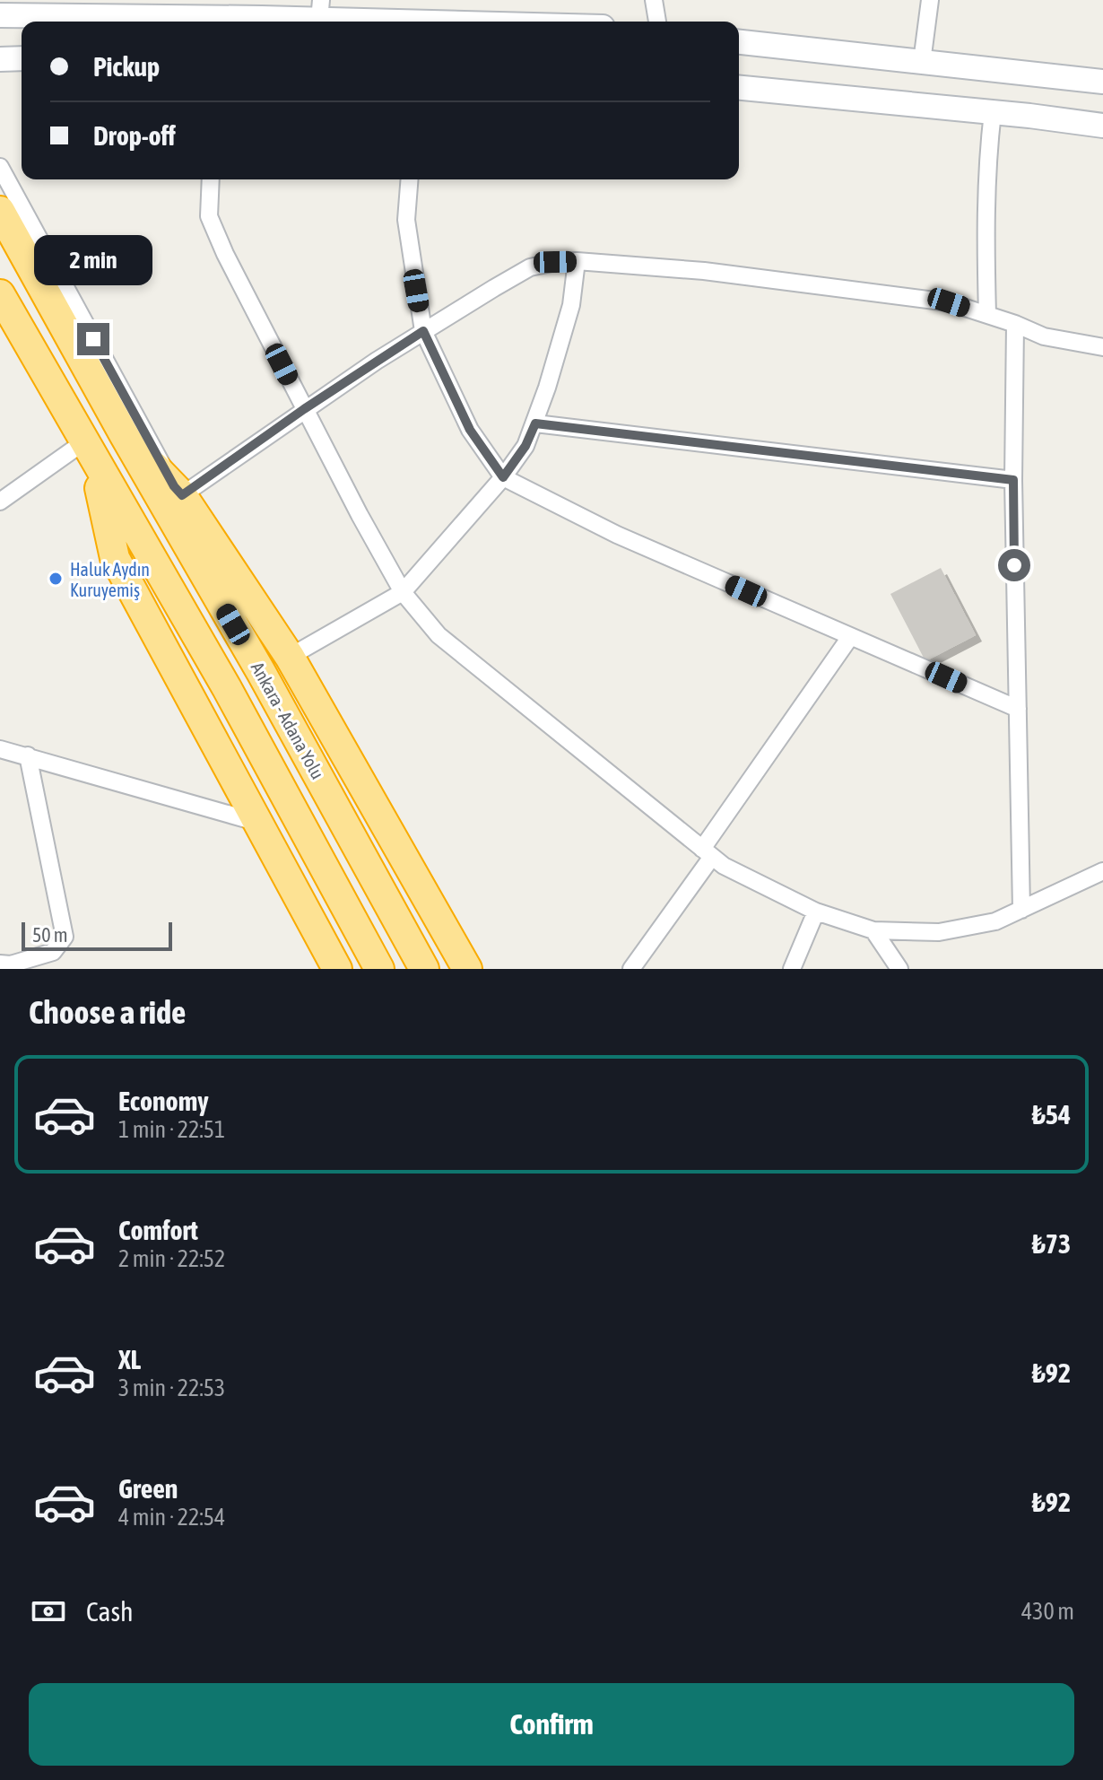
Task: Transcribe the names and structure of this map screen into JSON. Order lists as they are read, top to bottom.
{
  "streets": {
    "highway": ["Ankara - Adana Yolu"]
  },
  "places": ["Haluk Aydın Kuruyemiş"],
  "scale_bar": "50 m",
  "page": {
    "banner": ["Pickup", "Drop-off"],
    "bubble": "2 min",
    "scale": "50 m",
    "heading": "Choose a ride",
    "list": [
      {
        "name": "Economy",
        "note": "1 min · 22:51",
        "value": "₺54"
      },
      {
        "name": "Comfort",
        "note": "2 min · 22:52",
        "value": "₺73"
      },
      {
        "name": "XL",
        "note": "3 min · 22:53",
        "value": "₺92"
      },
      {
        "name": "Green",
        "note": "4 min · 22:54",
        "value": "₺92"
      }
    ],
    "pay": ["Cash", "430 m"],
    "buttons": "Confirm"
  }
}
